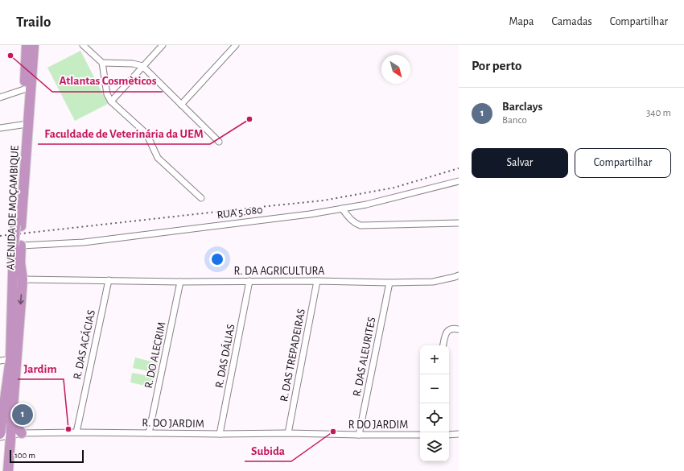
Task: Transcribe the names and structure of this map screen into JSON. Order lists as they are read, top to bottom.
{
  "streets": {
    "highway": ["AVENIDA DE MOÇAMBIQUE"],
    "street": [
      "RUA 5.080",
      "R. DA AGRICULTURA",
      "R. DAS ACÁCIAS",
      "R. DO ALECRIM",
      "R. DAS TREPADEIRAS",
      "R. DAS DÁLIAS",
      "R. DAS ALEURITES",
      "R. DO JARDIM",
      "R DO JARDIM"
    ]
  },
  "crossings": [
    ["AVENIDA DE MOÇAMBIQUE", "RUA 5.080"],
    ["AVENIDA DE MOÇAMBIQUE", "R. DA AGRICULTURA"],
    ["AVENIDA DE MOÇAMBIQUE", "R. DO JARDIM"],
    ["R. DA AGRICULTURA", "R. DAS ACÁCIAS"],
    ["R. DA AGRICULTURA", "R. DO ALECRIM"],
    ["R. DA AGRICULTURA", "R. DAS TREPADEIRAS"],
    ["R. DA AGRICULTURA", "R. DAS DÁLIAS"],
    ["R. DA AGRICULTURA", "R. DAS ALEURITES"],
    ["R. DAS ACÁCIAS", "R. DO JARDIM"],
    ["R. DO ALECRIM", "R. DO JARDIM"],
    ["R. DAS TREPADEIRAS", "R. DO JARDIM"],
    ["R. DAS DÁLIAS", "R. DO JARDIM"],
    ["R. DAS ALEURITES", "R DO JARDIM"],
    ["R. DO JARDIM", "R DO JARDIM"]
  ],
  "places": [
    "Atlantas Cosmèticos",
    "Faculdade de Veterinária da UEM",
    "Jardim",
    "Subida"
  ],
  "scale_bar": "100 m",
  "north": "bottom right",
  "page": {
    "header": "Trailo",
    "nav": ["Mapa", "Camadas", "Compartilhar"],
    "heading": "Por perto",
    "list": [
      {
        "mark": "1",
        "name": "Barclays",
        "note": "Banco",
        "value": "340 m"
      }
    ],
    "buttons": ["Salvar", "Compartilhar"],
    "map_buttons": ["+", "−"],
    "pins": "1",
    "scale": "100 m"
  }
}
